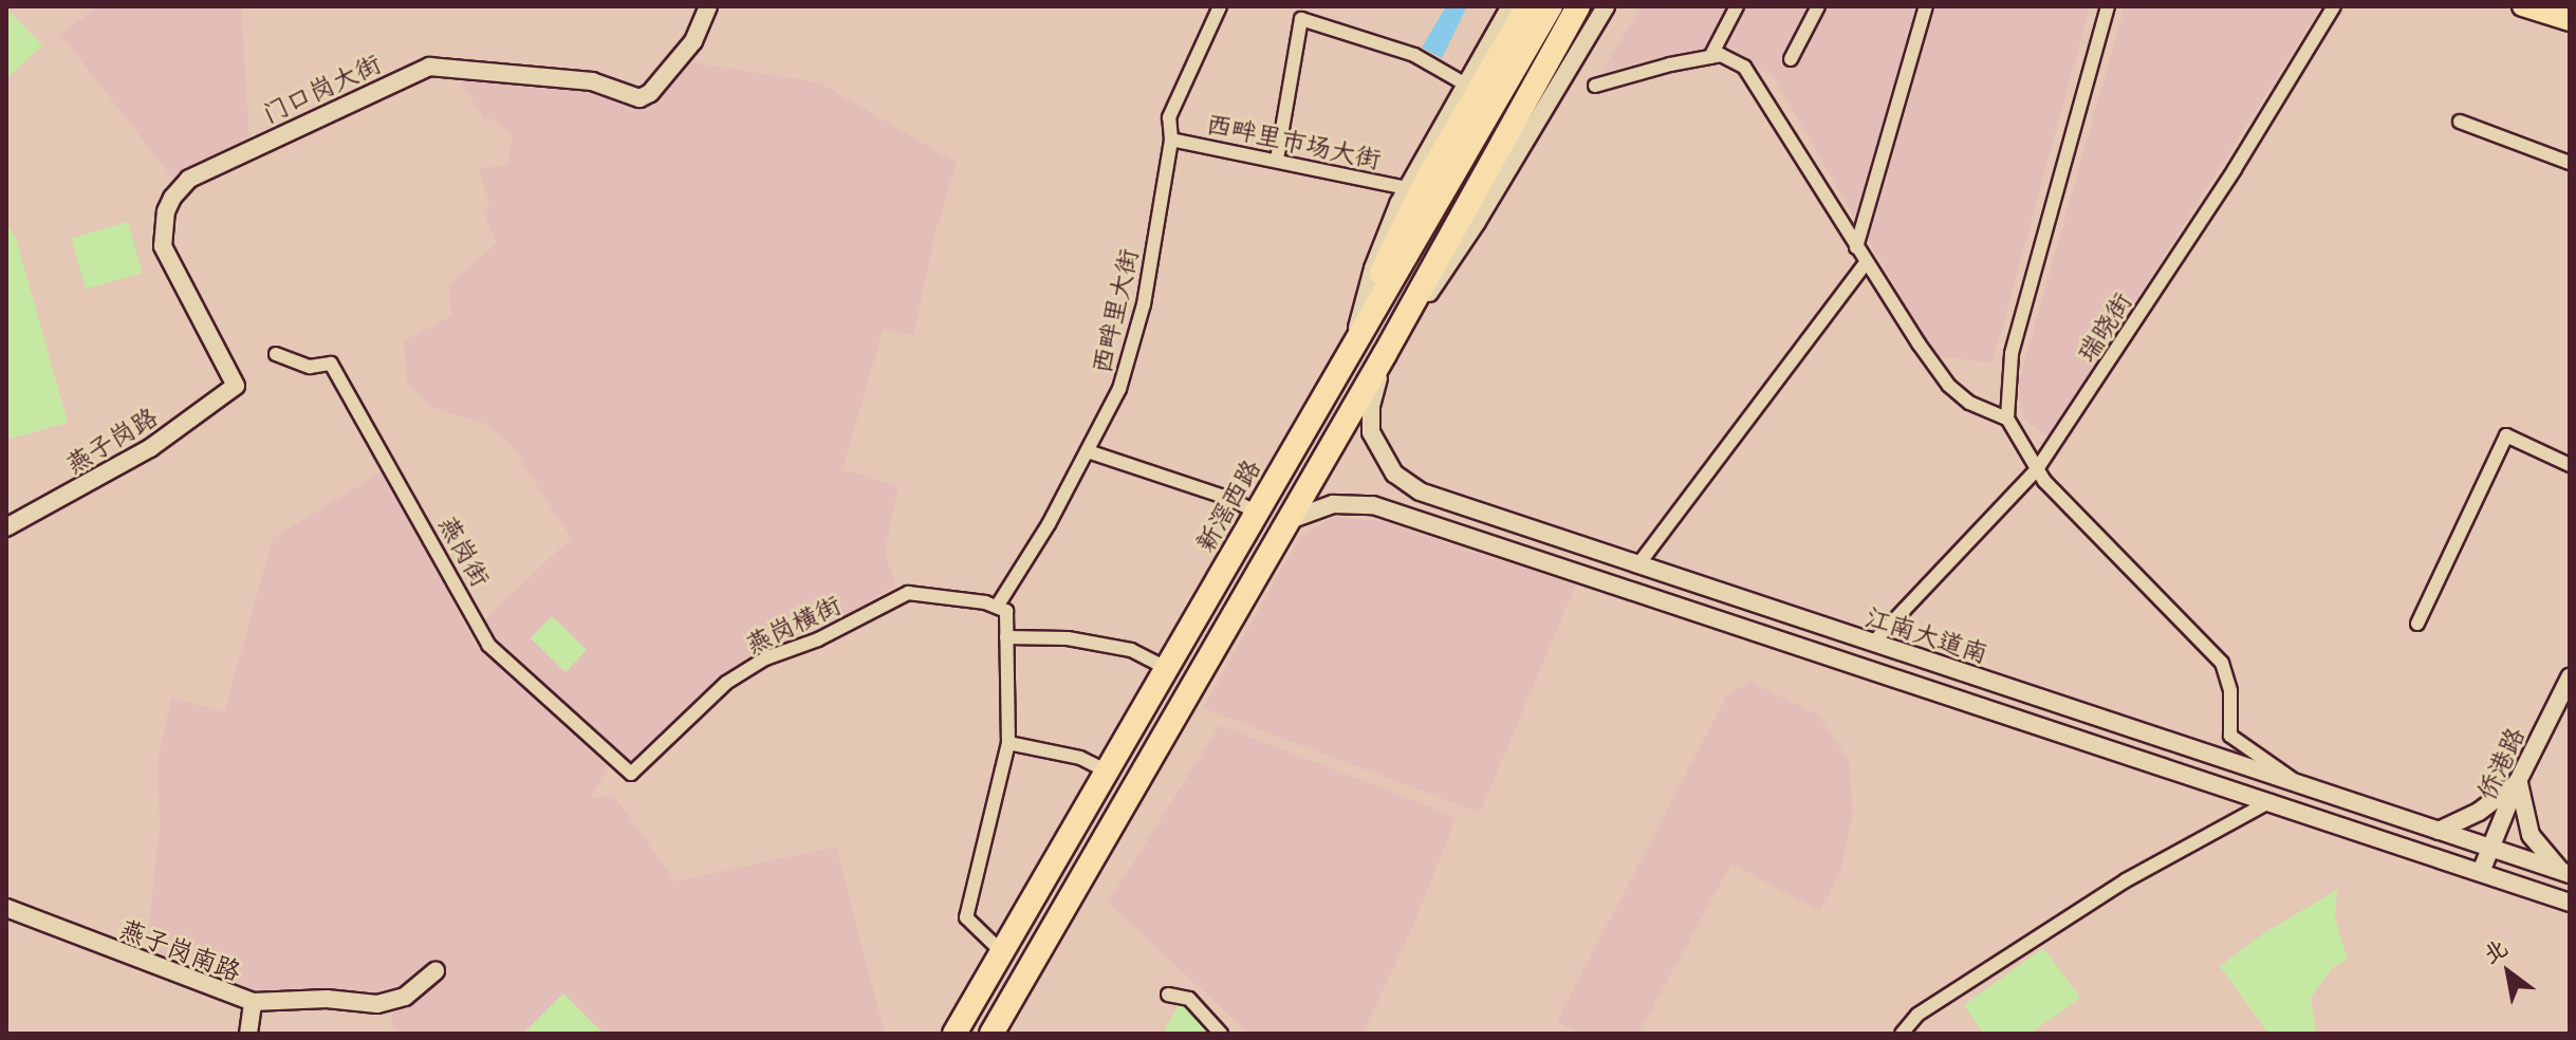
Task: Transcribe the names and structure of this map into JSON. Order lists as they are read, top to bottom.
{
  "streets": {
    "highway": ["新滘西路"],
    "main road": [
      "门口岗大街",
      "燕子岗路",
      "江南大道南",
      "侨港路",
      "燕子岗南路"
    ],
    "street": [
      "西畔里市场大街",
      "西畔里大街",
      "瑞晓街",
      "燕岗街",
      "燕岗横街"
    ]
  },
  "crossings": [
    ["门口岗大街", "燕子岗路"],
    ["西畔里市场大街", "西畔里大街"],
    ["西畔里大街", "燕岗横街"],
    ["瑞晓街", "江南大道南"],
    ["燕岗街", "燕岗横街"],
    ["江南大道南", "侨港路"]
  ],
  "north": "top left"
}
